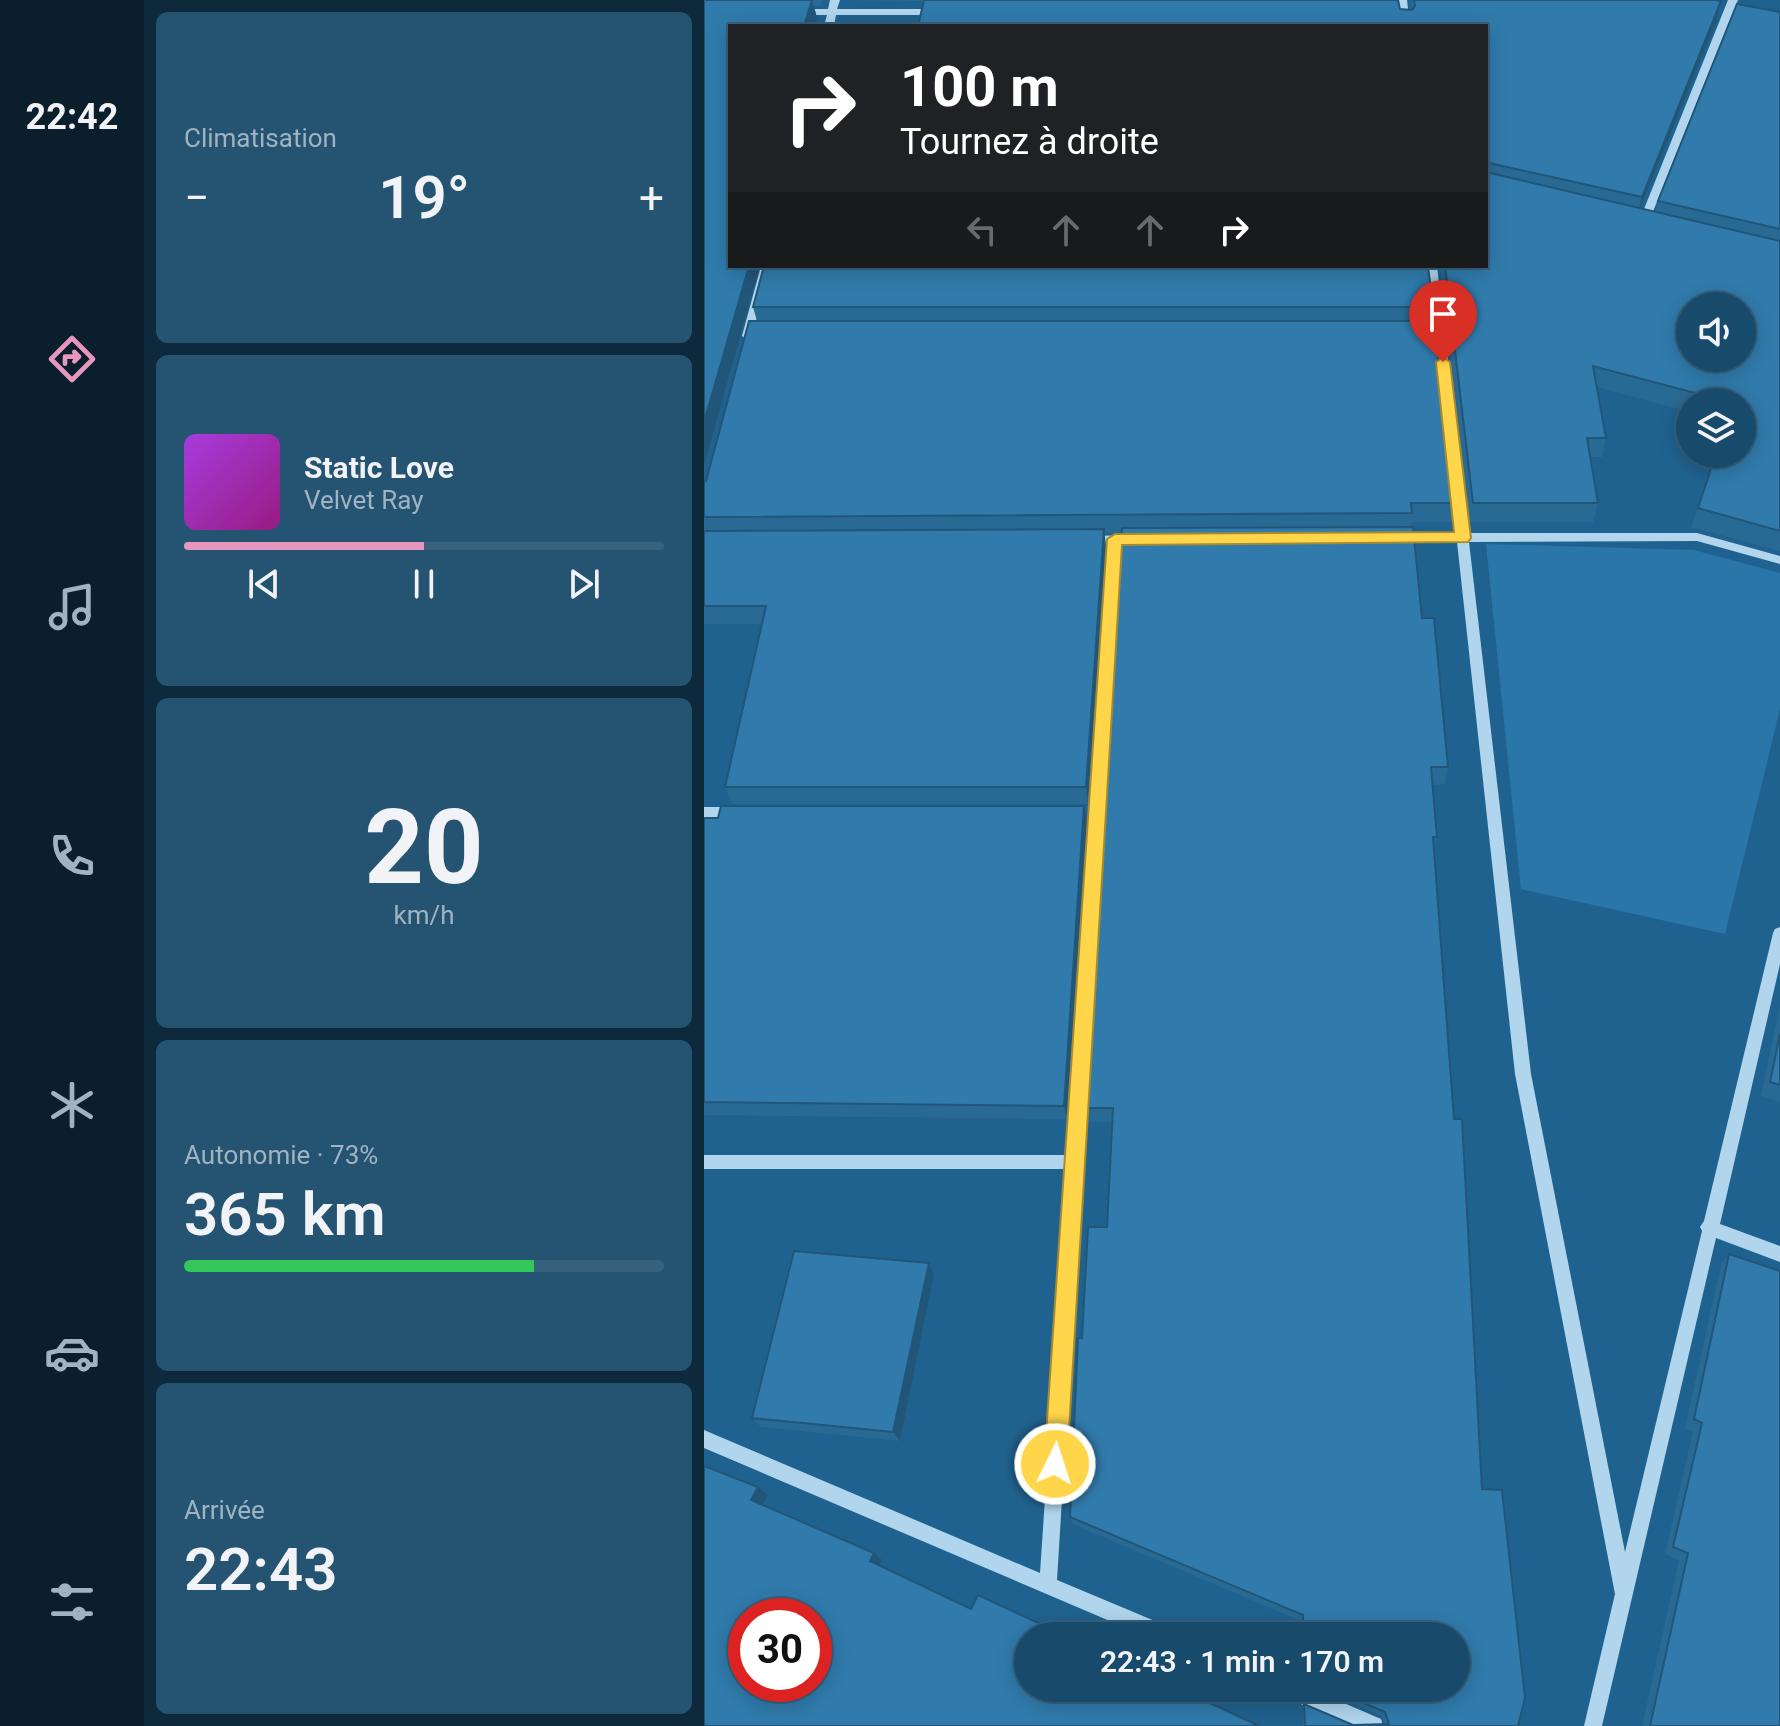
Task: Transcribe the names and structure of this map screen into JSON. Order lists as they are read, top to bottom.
{
  "page": {
    "tabs": "22:42",
    "tile": [
      "Climatisation",
      ["20", "km/h"],
      ["Autonomie · 73%", "365 km"],
      ["Arrivée", "22:43"]
    ],
    "turn": ["100 m", "Tournez à droite"],
    "heat": ["−", "19°", "+"],
    "song": ["Static Love", "Velvet Ray"],
    "limit": "30",
    "trip": "22:43 · 1 min · 170 m"
  }
}
